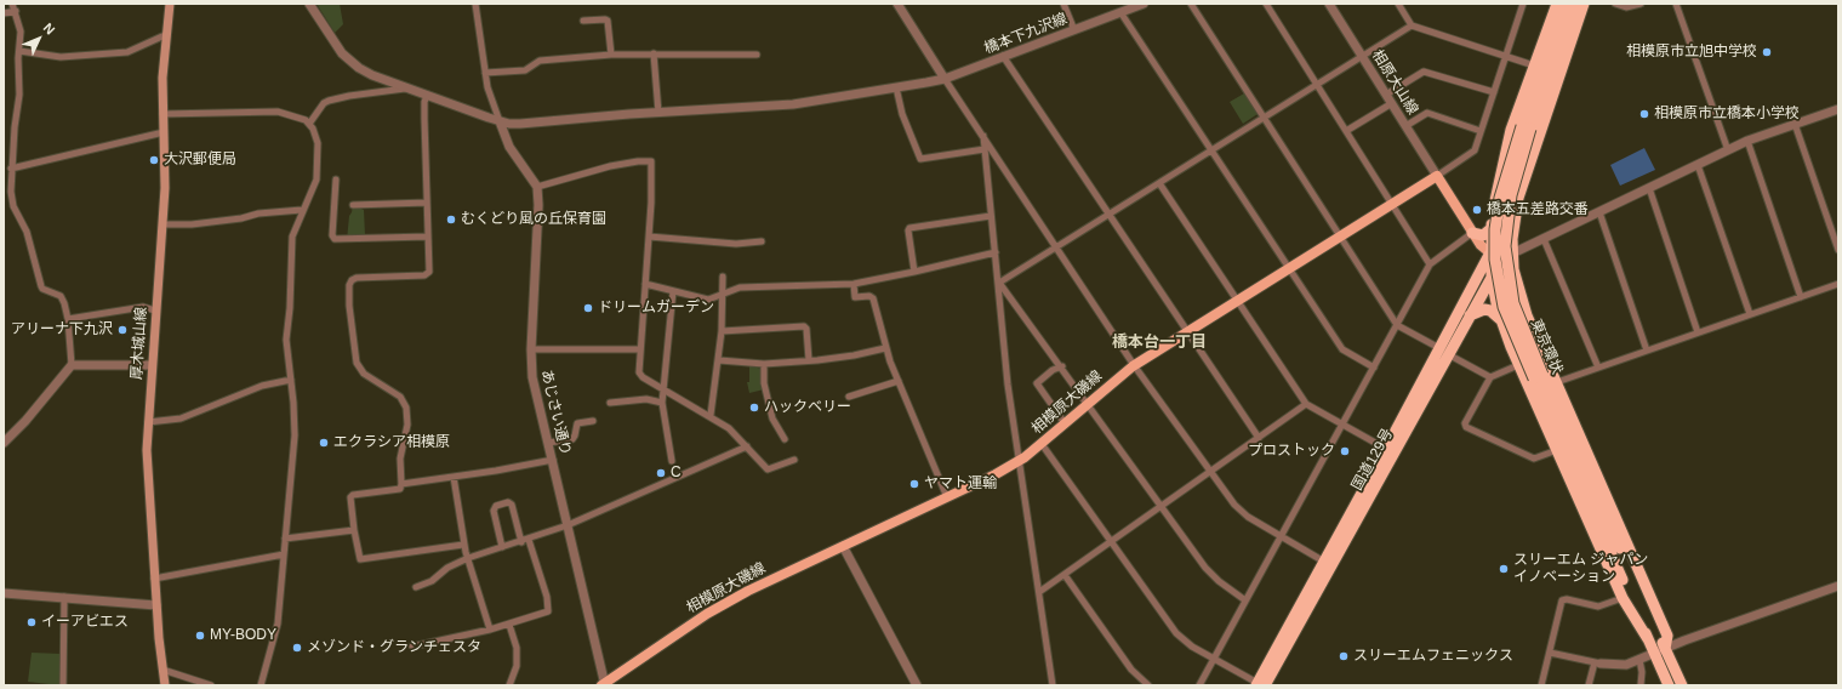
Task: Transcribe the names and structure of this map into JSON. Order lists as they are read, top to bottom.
{
  "streets": {
    "highway": ["東京環状", "国道129号"],
    "main road": ["厚木城山線", "相模原大磯線"],
    "street": ["橋本下九沢線", "相原大山線", "あじさい通り"]
  },
  "crossings": [
    ["相原大山線", "相模原大磯線"],
    ["相模原大磯線", "あじさい通り"]
  ],
  "districts": ["橋本台一丁目"],
  "places": [
    "相模原市立旭中学校",
    "相模原市立橋本小学校",
    "大沢郵便局",
    "橋本五差路交番",
    "むくどり風の丘保育園",
    "ドリームガーデン",
    "アリーナ下九沢",
    "ハックベリー",
    "エクラシア相模原",
    "プロストック",
    "C",
    "ヤマト運輸",
    "スリーエム ジャパン イノベーション",
    "イーアビエス",
    "MY-BODY",
    "メゾンド・グランチェスタ",
    "スリーエムフェニックス"
  ],
  "north": "top right"
}
